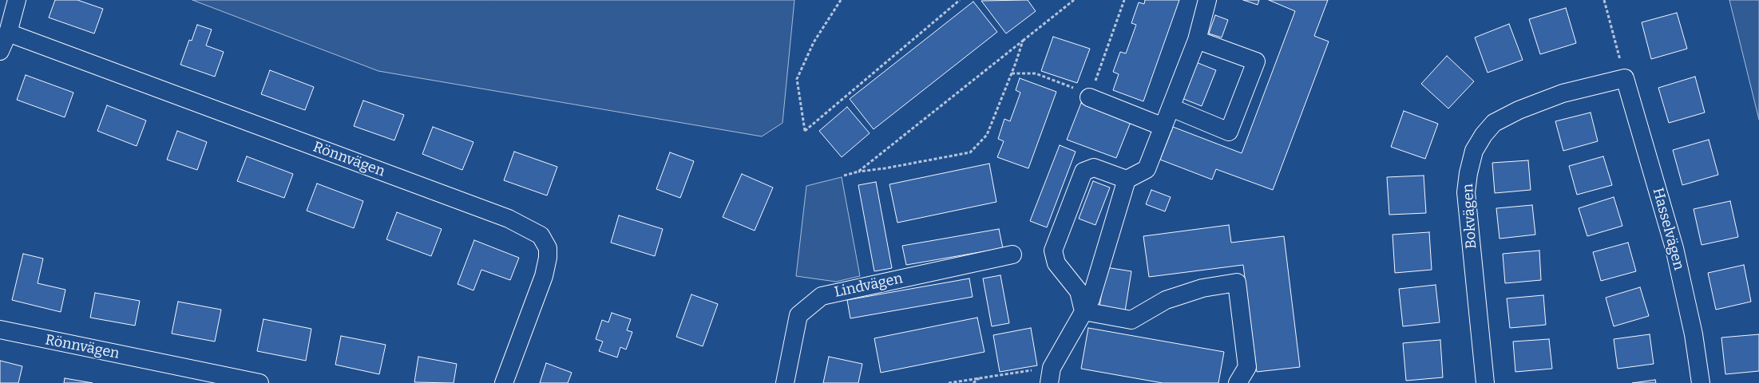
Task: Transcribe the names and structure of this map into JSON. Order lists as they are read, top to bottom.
{
  "streets": {
    "street": [
      "Rönnvägen",
      "Bokvägen",
      "Hasselvägen",
      "Lindvägen"
    ]
  },
  "crossings": [
    ["Bokvägen", "Hasselvägen"]
  ]
}
